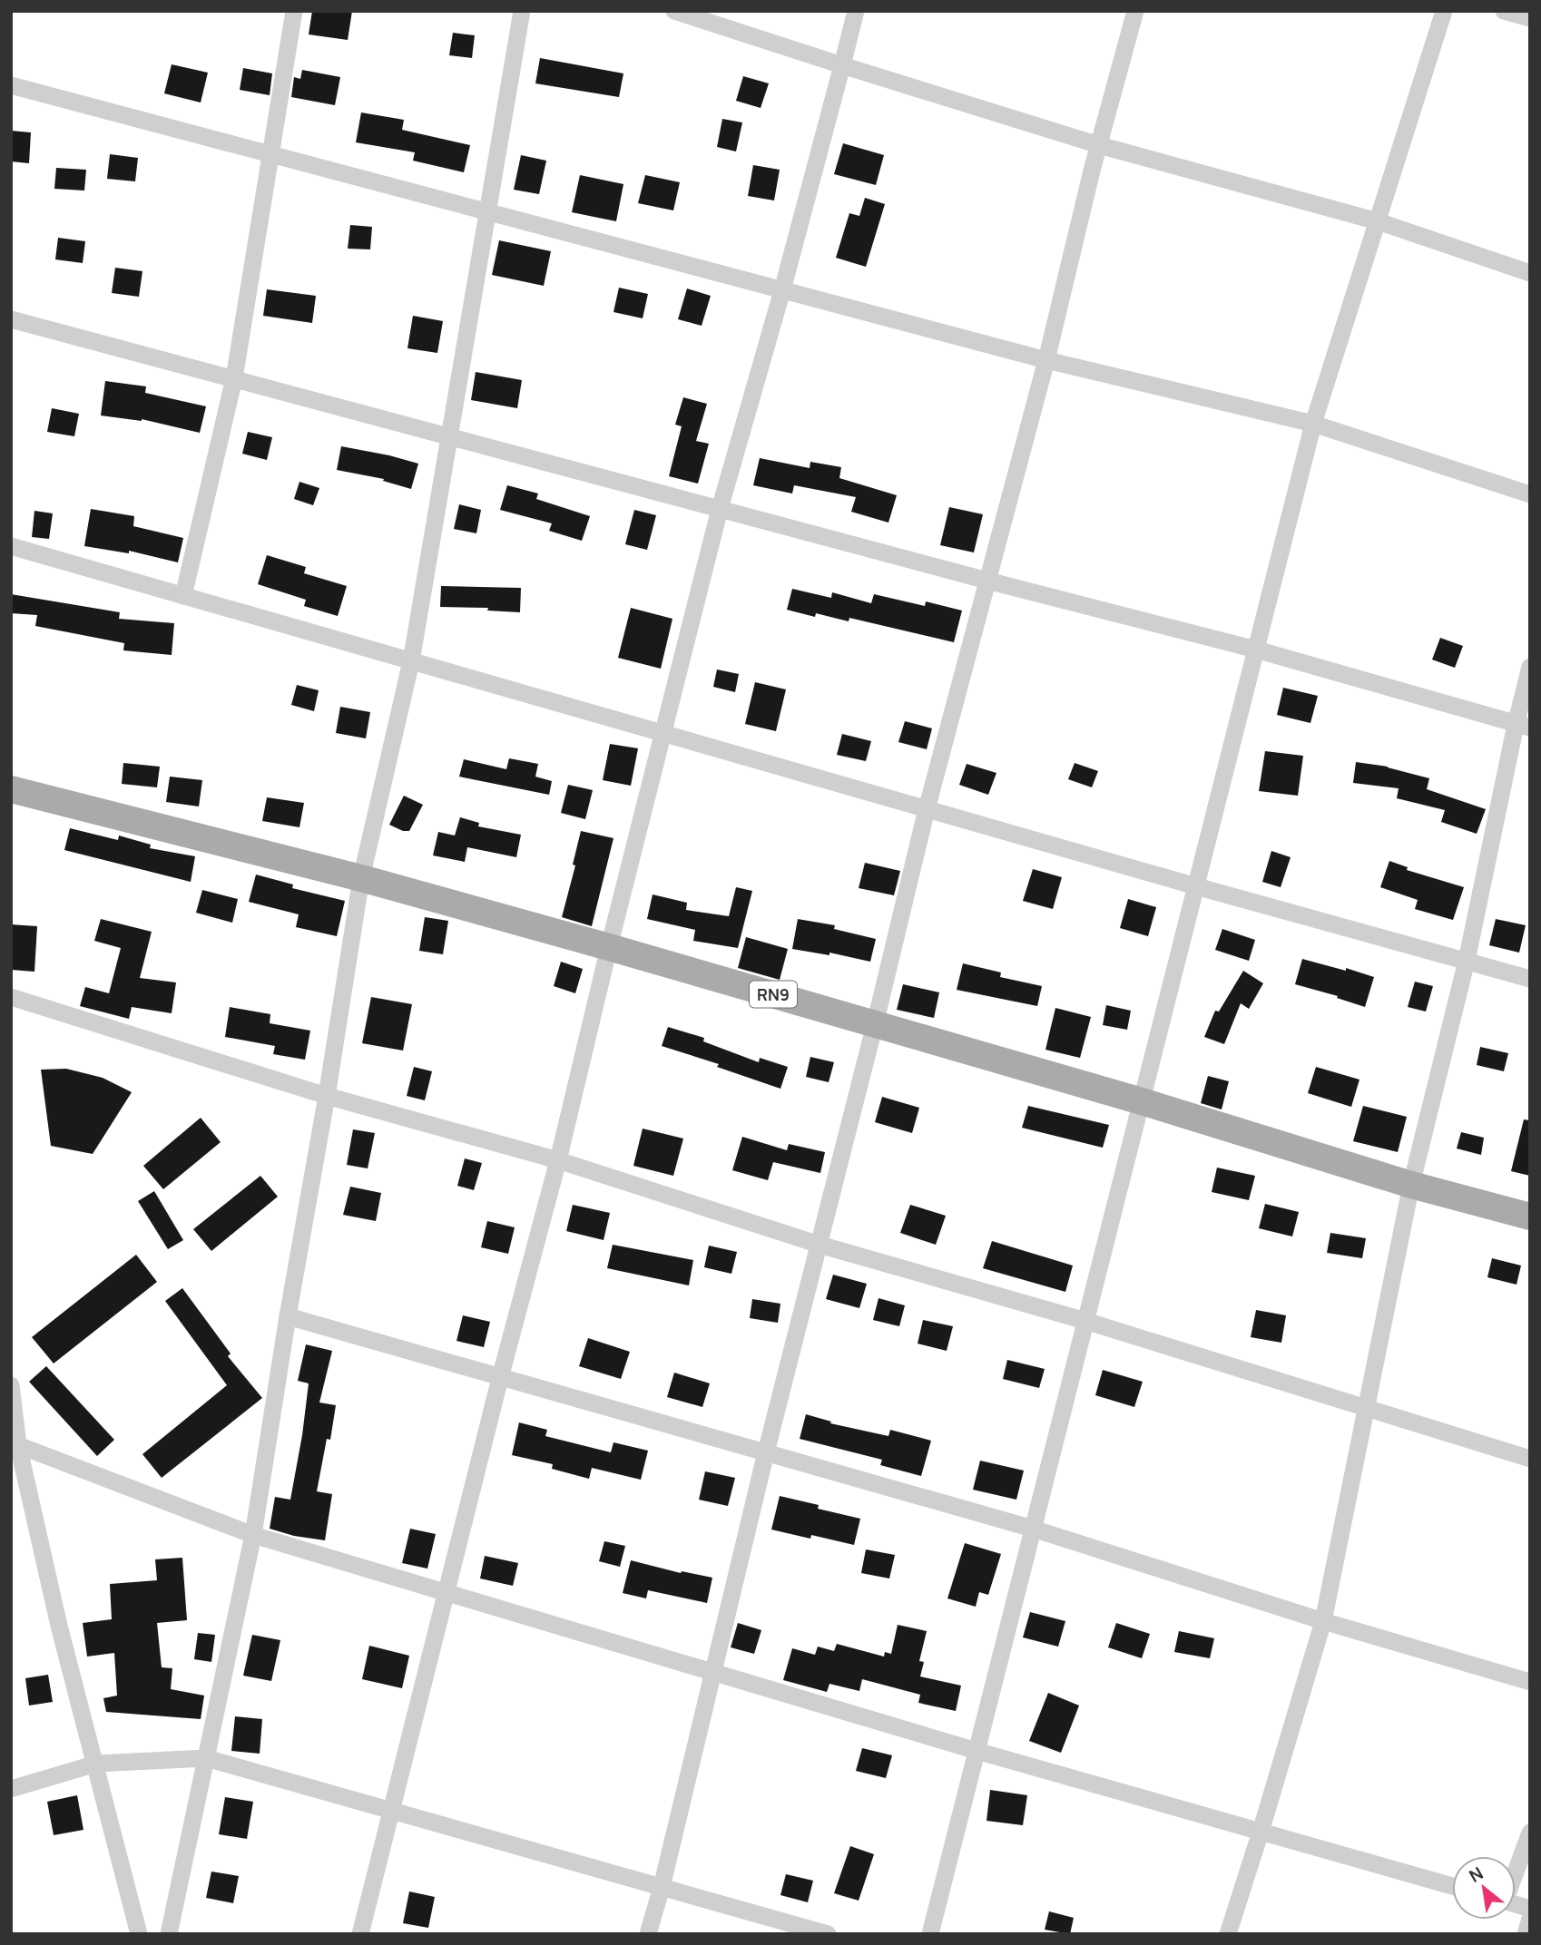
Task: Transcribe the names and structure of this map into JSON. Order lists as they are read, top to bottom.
{
  "streets": {
    "main road": ["RN9"]
  },
  "north": "top left"
}
